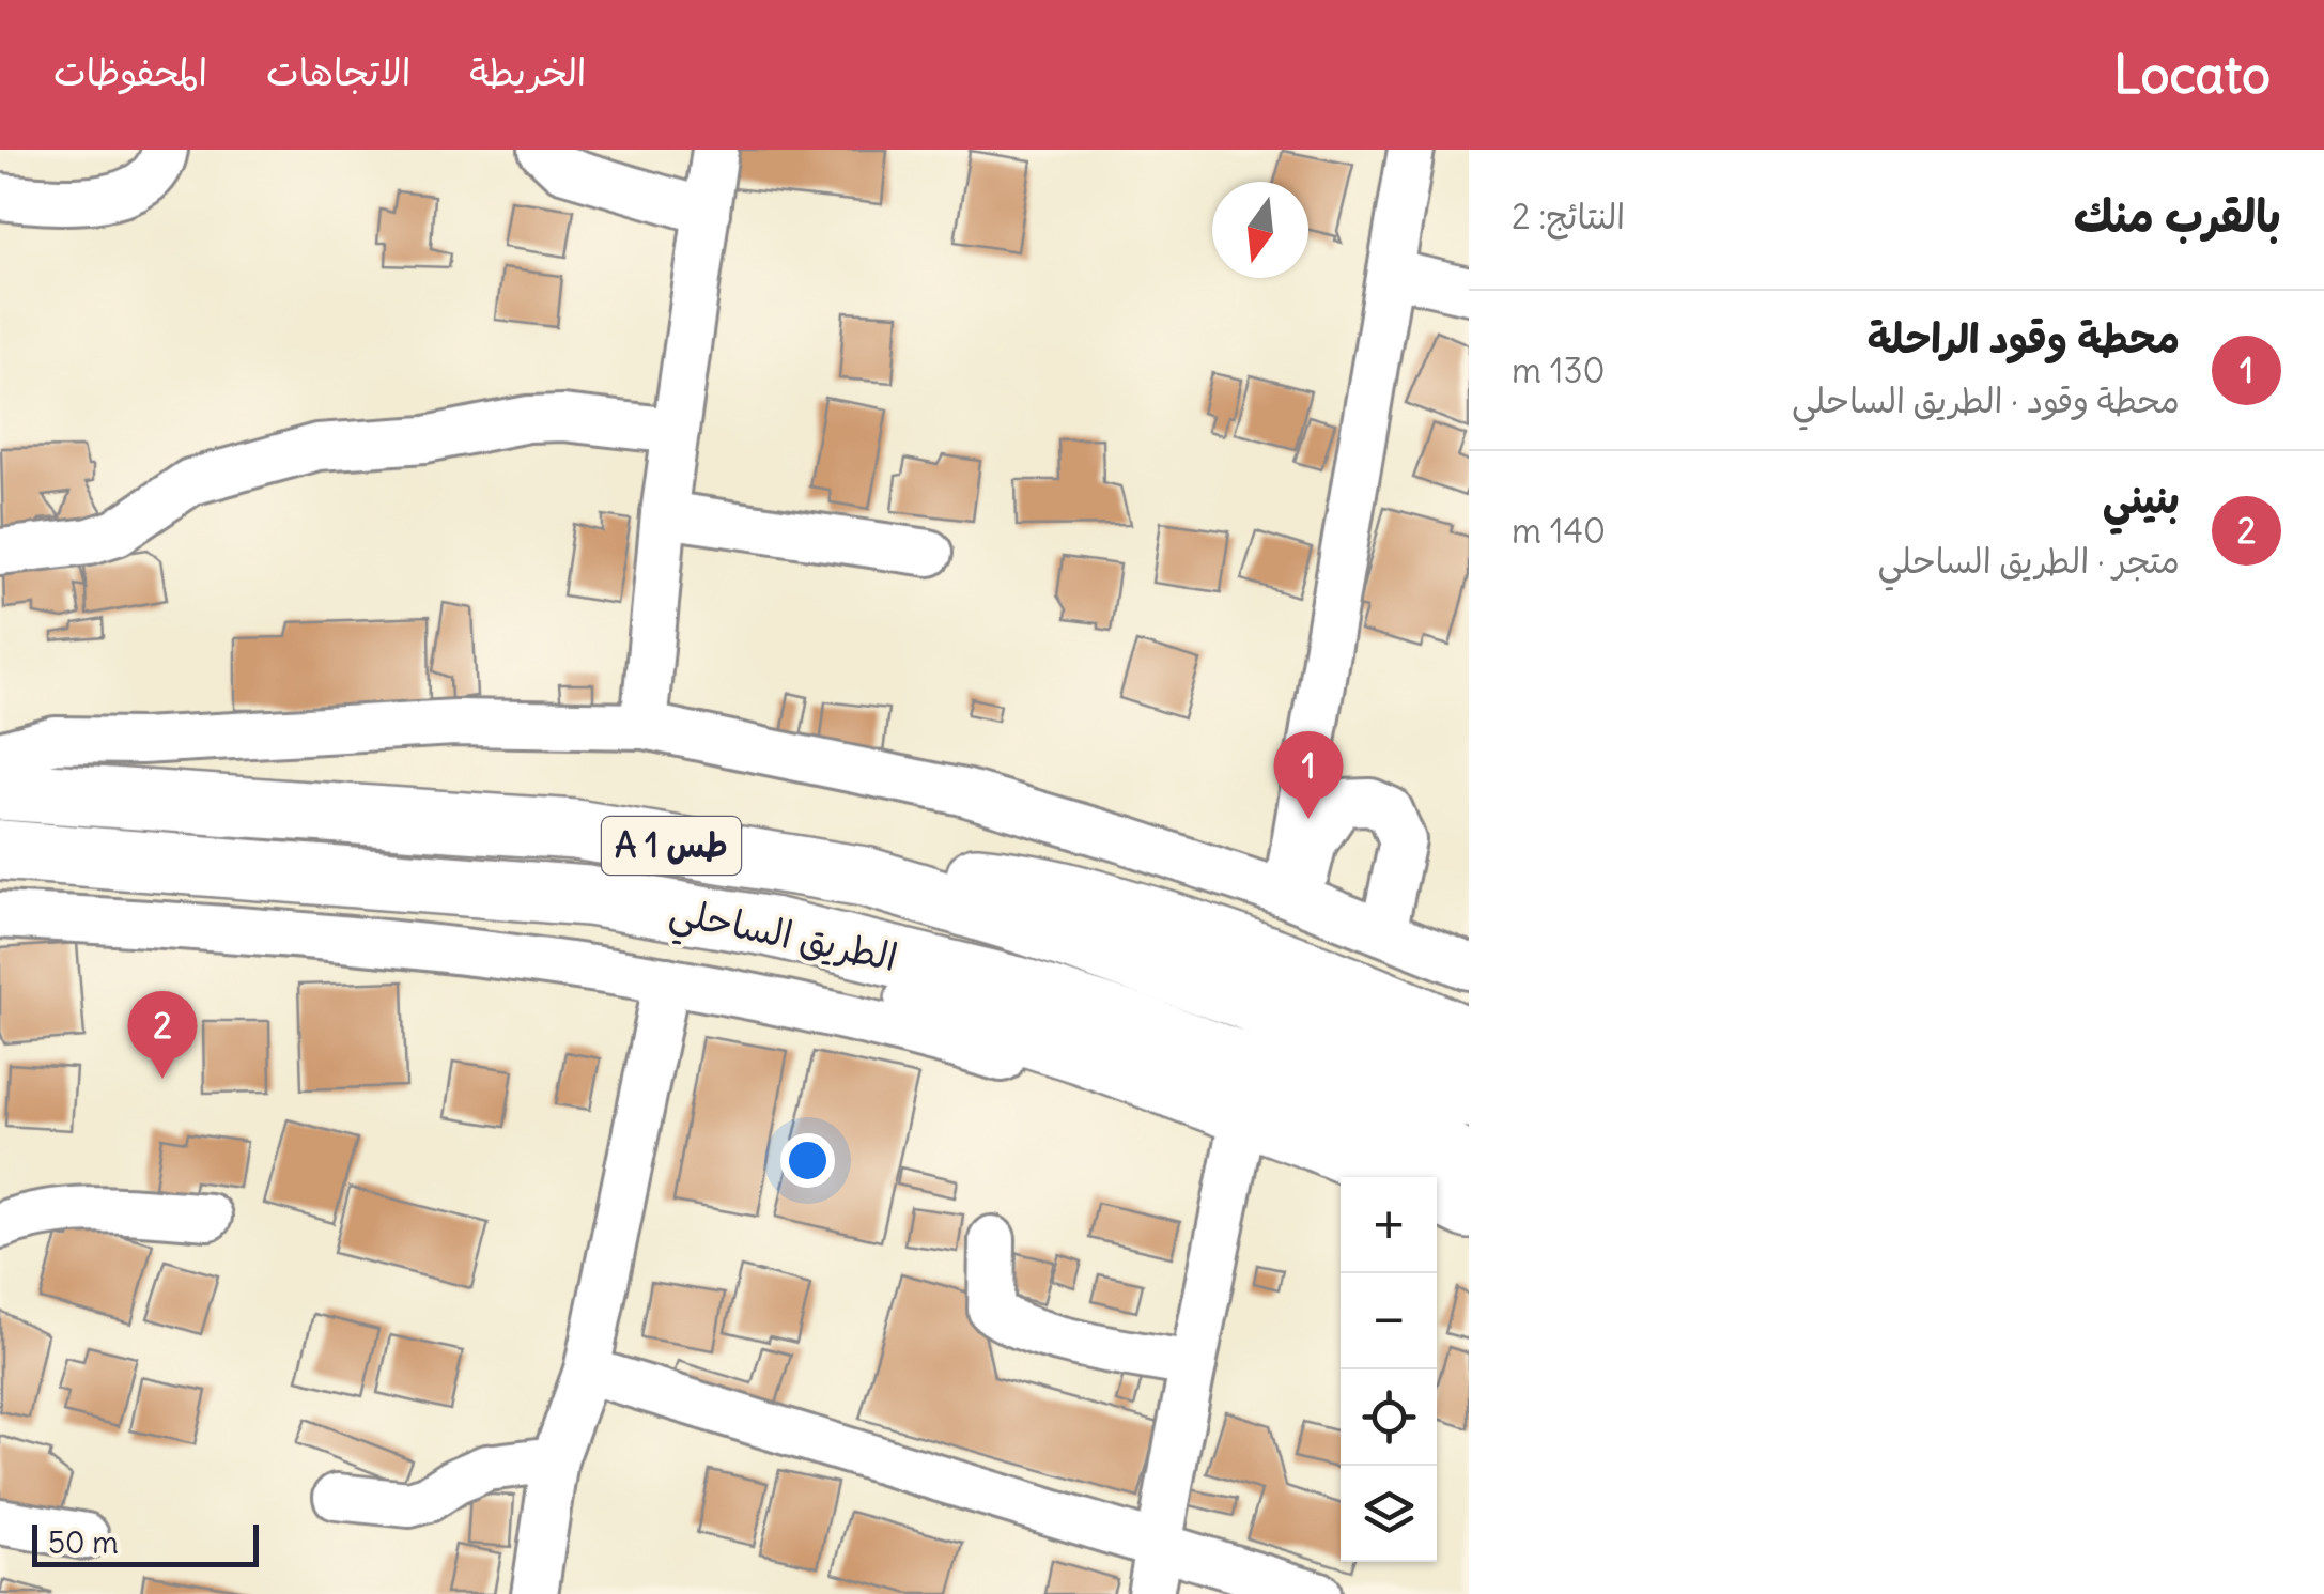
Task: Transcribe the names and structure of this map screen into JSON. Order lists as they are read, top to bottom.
{
  "streets": {
    "highway": ["A 1 طس", "الطريق الساحلي"]
  },
  "scale_bar": "50 m",
  "north": "bottom",
  "page": {
    "header": "Locato",
    "nav": ["الخريطة", "الاتجاهات", "المحفوظات"],
    "heading": ["بالقرب منك", "النتائج: 2"],
    "list": [
      {
        "mark": "1",
        "name": "محطة وقود الراحلة",
        "note": "محطة وقود · الطريق الساحلي",
        "value": "130 m"
      },
      {
        "mark": "2",
        "name": "بنيني",
        "note": "متجر · الطريق الساحلي",
        "value": "140 m"
      }
    ],
    "pins": ["1", "2"],
    "map_buttons": ["+", "−"],
    "scale": "50 m"
  }
}
